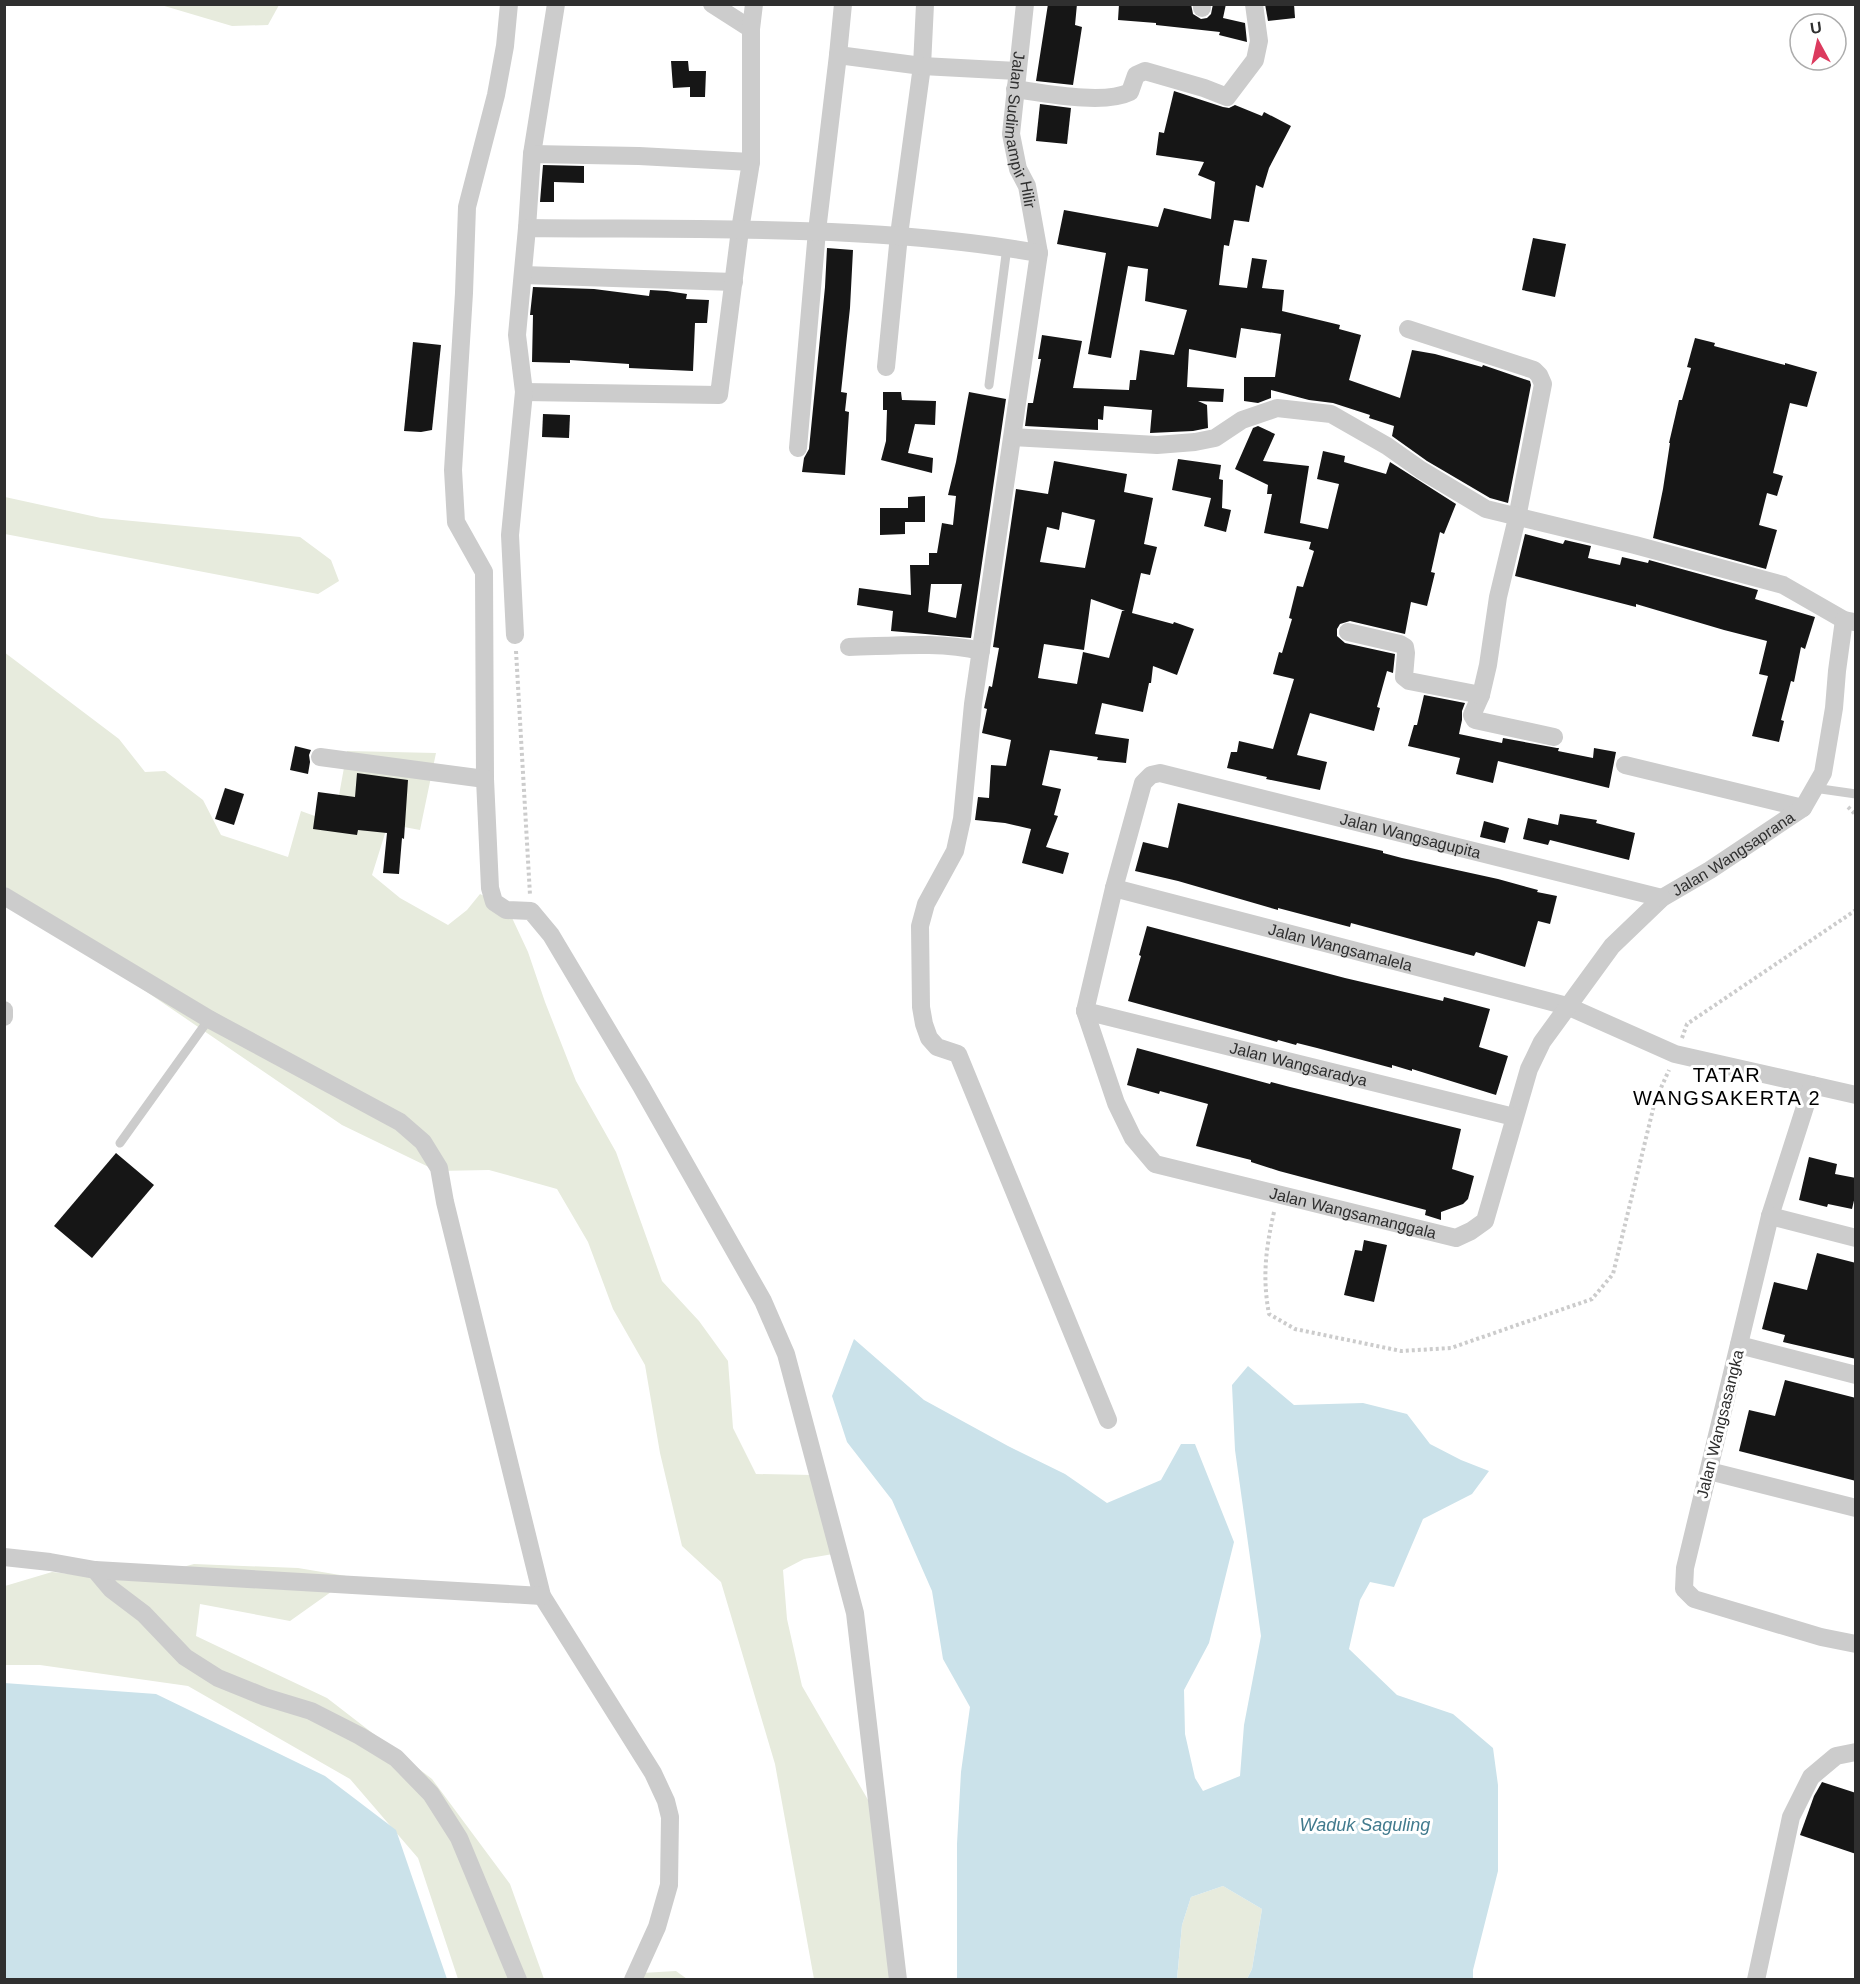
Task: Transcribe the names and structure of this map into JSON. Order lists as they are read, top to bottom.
{
  "streets": {
    "street": [
      "Jalan Sudimampir Hilir",
      "Jalan Wangsagupita",
      "Jalan Wangsaprana",
      "Jalan Wangsamalela",
      "Jalan Wangsaradya",
      "Jalan Wangsamanggala",
      "Jalan Wangsasangka"
    ]
  },
  "crossings": [
    ["Jalan Wangsagupita", "Jalan Wangsaprana"],
    ["Jalan Wangsagupita", "Jalan Wangsamalela"],
    ["Jalan Wangsaprana", "Jalan Wangsamalela"],
    ["Jalan Wangsaprana", "Jalan Wangsamanggala"],
    ["Jalan Wangsamalela", "Jalan Wangsamanggala"],
    ["Jalan Wangsamalela", "Jalan Wangsasangka"],
    ["Jalan Wangsaradya", "Jalan Wangsamanggala"]
  ],
  "districts": ["TATAR WANGSAKERTA 2"],
  "water": ["Waduk Saguling"],
  "north": "top"
}
